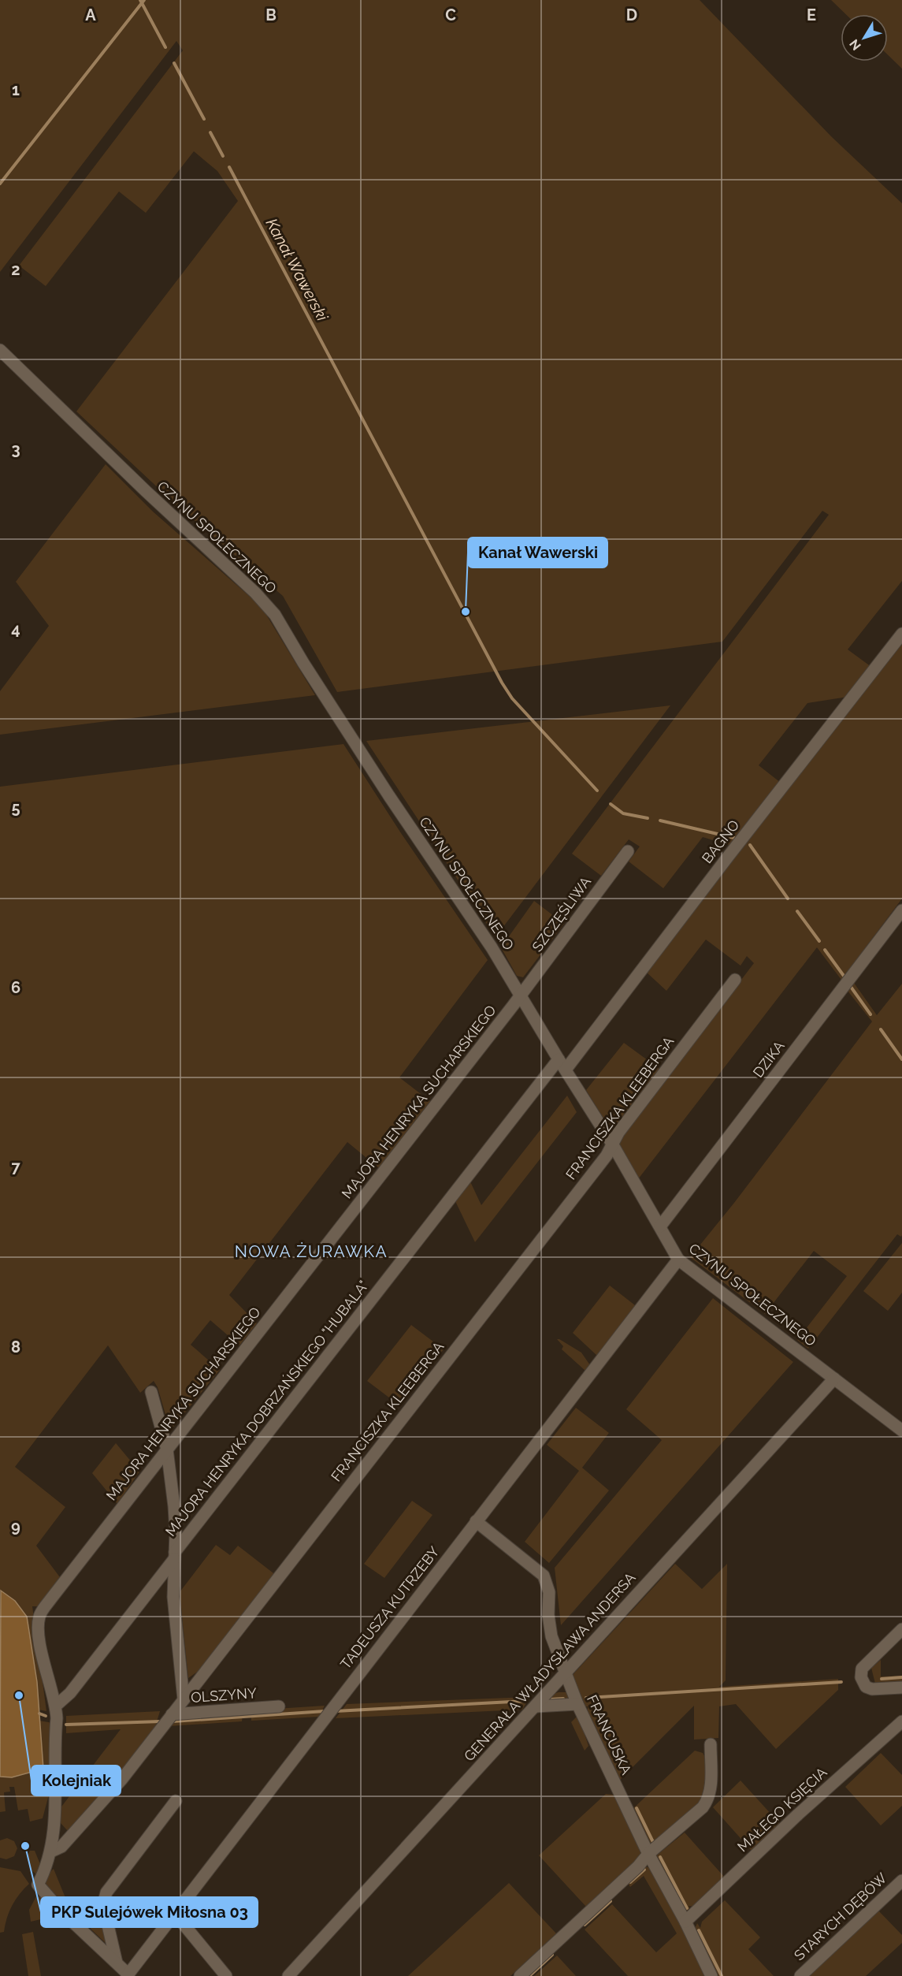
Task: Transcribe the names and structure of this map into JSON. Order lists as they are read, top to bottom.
{
  "streets": {
    "street": [
      "CZYNU SPOŁECZNEGO",
      "BAGNO",
      "SZCZĘŚLIWA",
      "DZIKA",
      "MAJORA HENRYKA SUCHARSKIEGO",
      "FRANCISZKA KLEEBERGA",
      "MAJORA HENRYKA DOBRZAŃSKIEGO \"HUBALA\"",
      "TADEUSZA KUTRZEBY",
      "GENERAŁA WŁADYSŁAWA ANDERSA",
      "OLSZYNY",
      "FRANCUSKA",
      "MAŁEGO KSIĘCIA",
      "STARYCH DĘBÓW"
    ]
  },
  "crossings": [
    ["CZYNU SPOŁECZNEGO", "BAGNO"],
    ["CZYNU SPOŁECZNEGO", "SZCZĘŚLIWA"],
    ["CZYNU SPOŁECZNEGO", "DZIKA"],
    ["CZYNU SPOŁECZNEGO", "MAJORA HENRYKA SUCHARSKIEGO"],
    ["CZYNU SPOŁECZNEGO", "FRANCISZKA KLEEBERGA"],
    ["CZYNU SPOŁECZNEGO", "MAJORA HENRYKA DOBRZAŃSKIEGO \"HUBALA\""],
    ["CZYNU SPOŁECZNEGO", "TADEUSZA KUTRZEBY"],
    ["CZYNU SPOŁECZNEGO", "GENERAŁA WŁADYSŁAWA ANDERSA"],
    ["SZCZĘŚLIWA", "MAJORA HENRYKA SUCHARSKIEGO"],
    ["MAJORA HENRYKA SUCHARSKIEGO", "FRANCISZKA KLEEBERGA"],
    ["MAJORA HENRYKA SUCHARSKIEGO", "MAJORA HENRYKA DOBRZAŃSKIEGO \"HUBALA\""],
    ["FRANCISZKA KLEEBERGA", "OLSZYNY"],
    ["TADEUSZA KUTRZEBY", "FRANCUSKA"],
    ["GENERAŁA WŁADYSŁAWA ANDERSA", "FRANCUSKA"],
    ["FRANCUSKA", "MAŁEGO KSIĘCIA"]
  ],
  "districts": ["NOWA ŻURAWKA"],
  "water": ["Kanał Wawerski"],
  "places": ["Kanał Wawerski", "Kolejniak", "PKP Sulejówek Miłosna 03"],
  "north": "bottom left",
  "grid": {
    "columns": [
      "A",
      "B",
      "C",
      "D",
      "E"
    ],
    "rows": [
      "1",
      "2",
      "3",
      "4",
      "5",
      "6",
      "7",
      "8",
      "9"
    ]
  }
}
